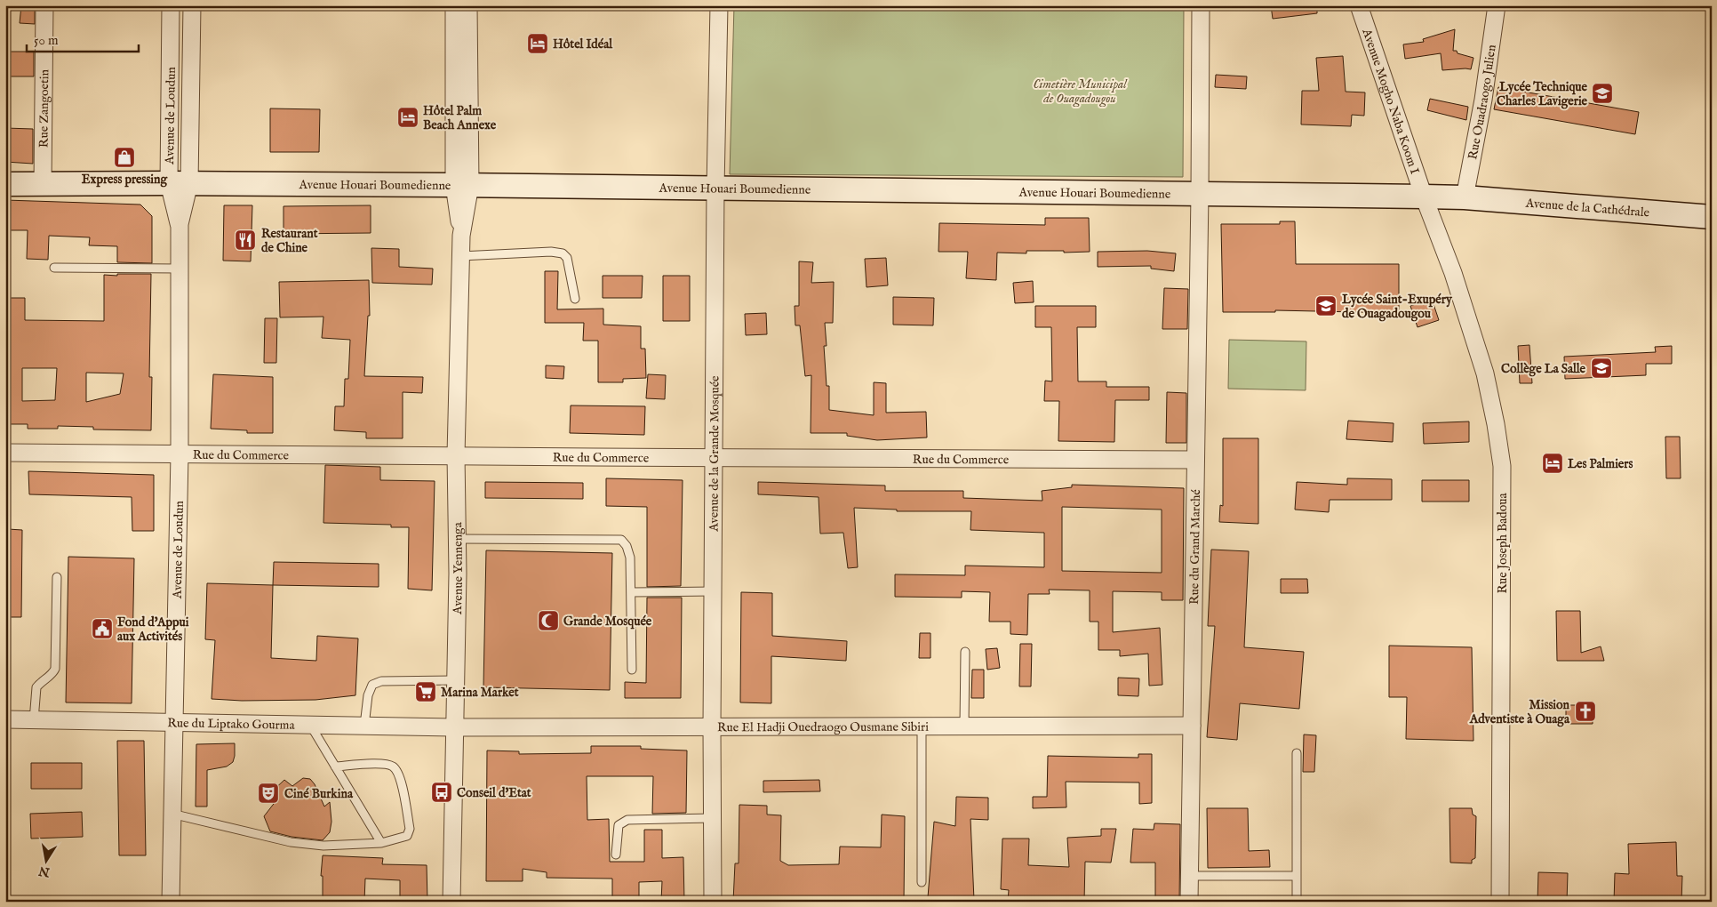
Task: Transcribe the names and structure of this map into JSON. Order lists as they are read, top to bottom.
{
  "streets": {
    "main road": ["Avenue Houari Boumedienne", "Avenue de la Cathédrale"],
    "street": [
      "Avenue Mogho Naba Koom I",
      "Rue Ouadraogo Julien",
      "Rue Zangoetin",
      "Avenue de Loudun",
      "Avenue de la Grande Mosquée",
      "Rue du Commerce",
      "Rue Joseph Badoua",
      "Rue du Grand Marché",
      "Avenue Yennenga",
      "Rue du Liptako Gourma",
      "Rue El Hadji Ouedraogo Ousmane Sibiri"
    ]
  },
  "crossings": [
    ["Avenue Mogho Naba Koom I", "Avenue Houari Boumedienne"],
    ["Avenue Mogho Naba Koom I", "Rue Joseph Badoua"],
    ["Rue Ouadraogo Julien", "Avenue Houari Boumedienne"],
    ["Rue Ouadraogo Julien", "Avenue de la Cathédrale"],
    ["Rue Zangoetin", "Avenue Houari Boumedienne"],
    ["Avenue de Loudun", "Avenue Houari Boumedienne"],
    ["Avenue de Loudun", "Rue du Commerce"],
    ["Avenue de Loudun", "Rue du Liptako Gourma"],
    ["Avenue Houari Boumedienne", "Avenue de la Cathédrale"],
    ["Avenue Houari Boumedienne", "Avenue de la Grande Mosquée"],
    ["Avenue Houari Boumedienne", "Rue Joseph Badoua"],
    ["Avenue Houari Boumedienne", "Rue du Grand Marché"],
    ["Avenue Houari Boumedienne", "Avenue Yennenga"],
    ["Avenue de la Grande Mosquée", "Rue du Commerce"],
    ["Avenue de la Grande Mosquée", "Rue El Hadji Ouedraogo Ousmane Sibiri"],
    ["Rue du Commerce", "Rue du Grand Marché"],
    ["Rue du Commerce", "Avenue Yennenga"],
    ["Rue du Grand Marché", "Rue El Hadji Ouedraogo Ousmane Sibiri"],
    ["Avenue Yennenga", "Rue du Liptako Gourma"],
    ["Avenue Yennenga", "Rue El Hadji Ouedraogo Ousmane Sibiri"],
    ["Rue du Liptako Gourma", "Rue El Hadji Ouedraogo Ousmane Sibiri"]
  ],
  "parks": ["Cimetière Municipal de Ouagadougou"],
  "places": {
    "hotel": ["Hôtel Idéal", "Hôtel Palm Beach Annexe", "Les Palmiers"],
    "school or university": ["Lycée Technique Charles Lavigerie", "Lycée Saint-Exupéry de Ouagadougou", "Collège La Salle"],
    "shop": ["Express pressing"],
    "restaurant": ["Restaurant de Chine"],
    "mosque": ["Grande Mosquée"],
    "public building": ["Fond d'Appui aux Activités"],
    "supermarket": ["Marina Market"],
    "church": ["Mission Adventiste à Ouaga"],
    "bus stop": ["Conseil d'Etat"],
    "theatre": ["Ciné Burkina"]
  },
  "scale_bar": "50 m",
  "north": "bottom"
}
